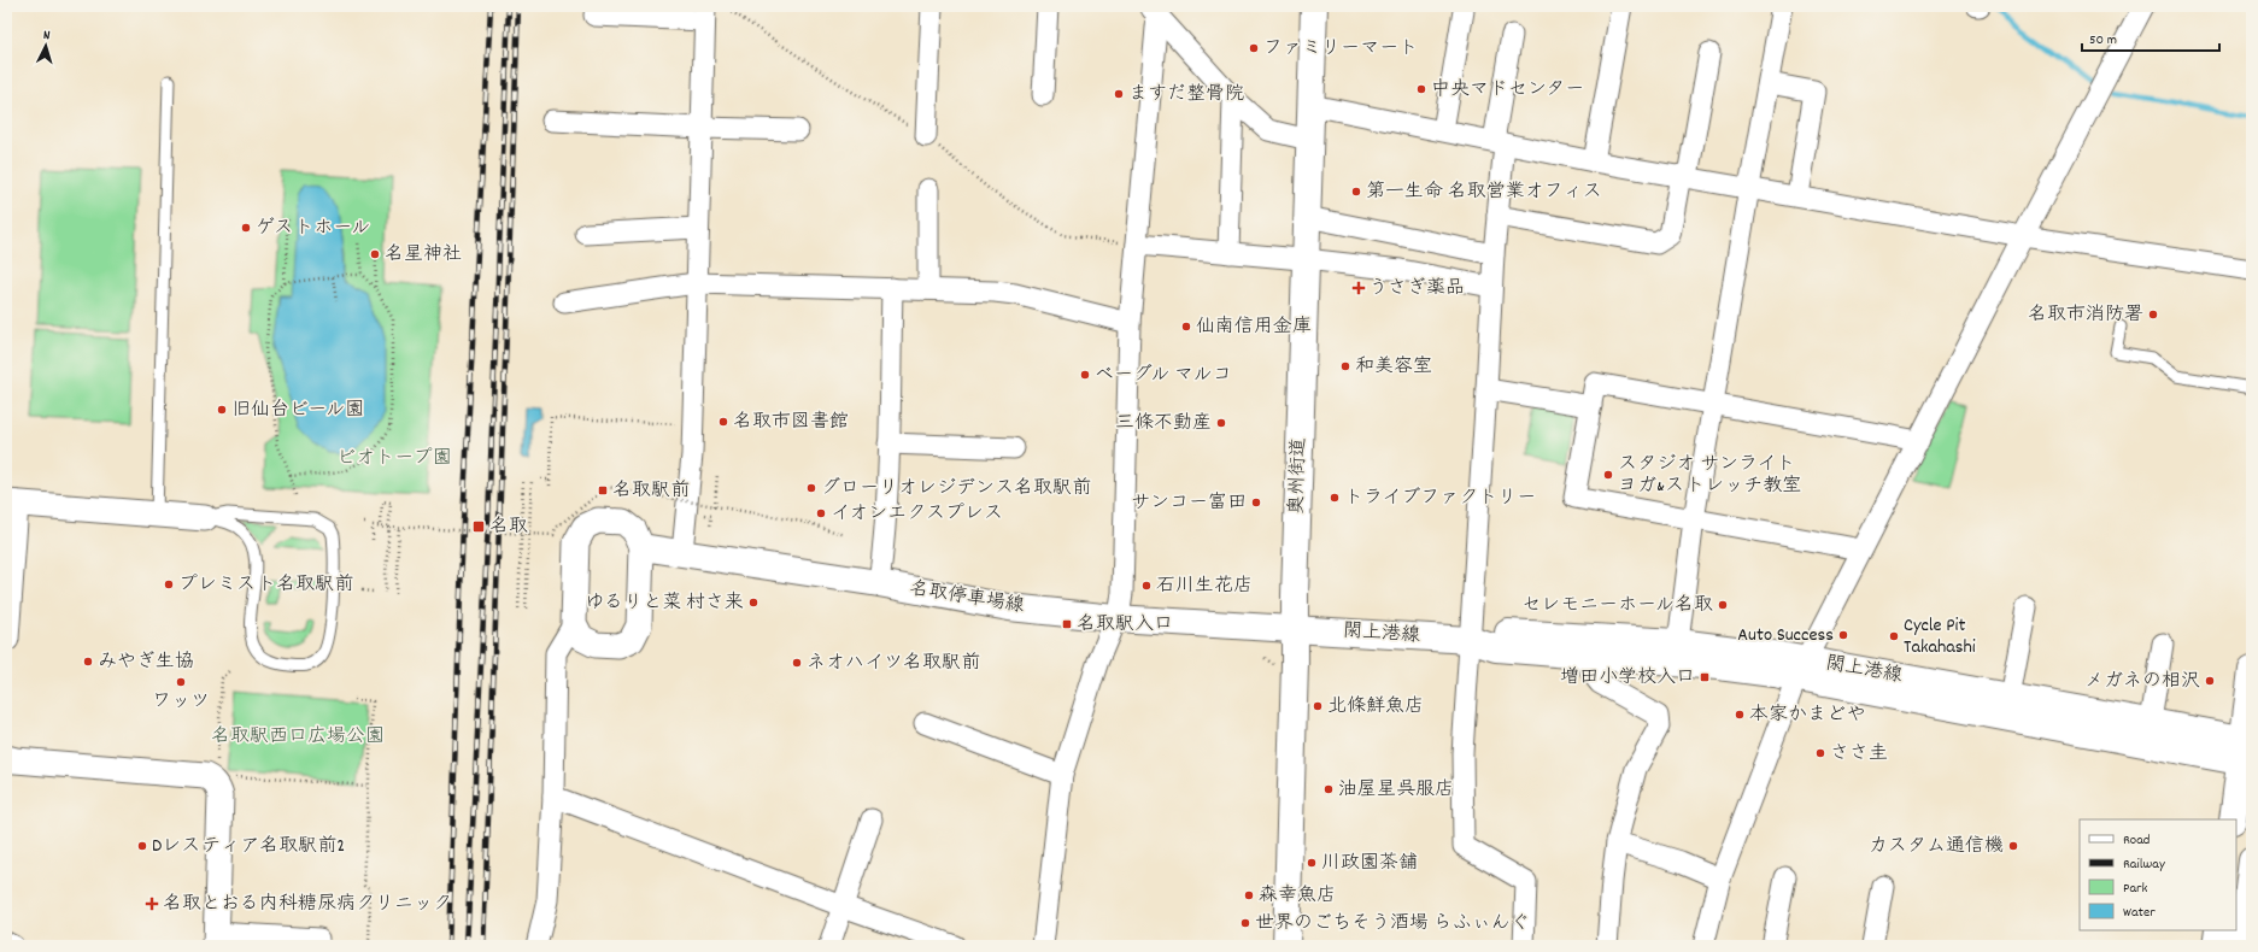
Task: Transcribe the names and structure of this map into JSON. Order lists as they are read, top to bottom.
{
  "streets": {
    "main road": ["奥州街道", "名取停車場線", "閖上港線"]
  },
  "crossings": [
    ["奥州街道", "名取停車場線"],
    ["奥州街道", "閖上港線"],
    ["名取停車場線", "閖上港線"]
  ],
  "parks": ["ビオトープ園", "名取駅西口広場公園"],
  "places": {
    "other": [
      "ファミリーマート",
      "中央マドセンター",
      "ますだ整骨院",
      "第一生命 名取営業オフィス",
      "ゲストホール",
      "名星神社",
      "名取市消防署",
      "仙南信用金庫",
      "和美容室",
      "ベーグル マルコ",
      "旧仙台ビール園",
      "名取市図書館",
      "三條不動産",
      "スタジオ サンライト ヨガ&ストレッチ教室",
      "グローリオレジデンス名取駅前",
      "トライブファクトリー",
      "サンコー富田",
      "イオンエクスプレス",
      "プレミスト名取駅前",
      "石川生花店",
      "ゆるりと菜 村さ来",
      "セレモニーホール名取",
      "Auto Success",
      "Cycle Pit Takahashi",
      "みやぎ生協",
      "ネオハイツ名取駅前",
      "メガネの相沢",
      "ワッツ",
      "北條鮮魚店",
      "本家かまどや",
      "ささ圭",
      "油屋星呉服店",
      "Dレスティア名取駅前2",
      "カスタム通信機",
      "川政園茶舗",
      "森幸魚店",
      "世界のごちそう酒場 らふぃんぐ"
    ],
    "health": ["うさぎ薬品", "名取とおる内科糖尿病クリニック"],
    "transit": [
      "名取駅前",
      "名取",
      "名取駅入口",
      "増田小学校入口"
    ]
  },
  "legend": [
    "Road",
    "Railway",
    "Park",
    "Water"
  ],
  "scale_bar": "50 m",
  "north": "top"
}
